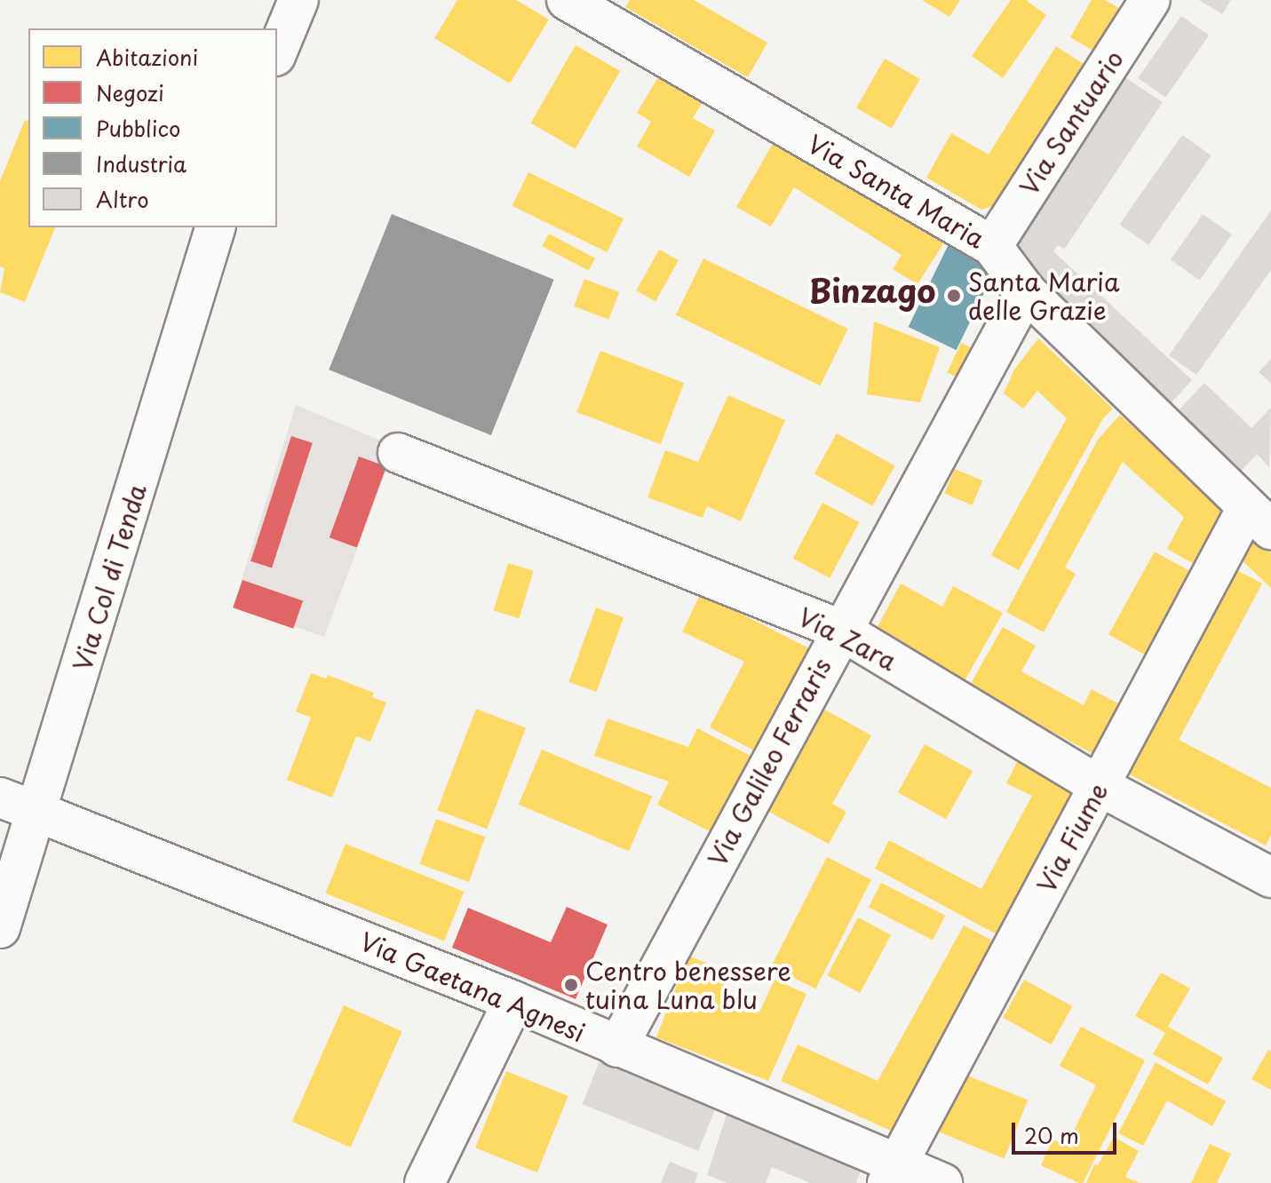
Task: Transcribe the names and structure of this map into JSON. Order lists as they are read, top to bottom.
{
  "streets": {
    "street": [
      "Via Santuario",
      "Via Santa Maria",
      "Via Col di Tenda",
      "Via Zara",
      "Via Galileo Ferraris",
      "Via Fiume",
      "Via Gaetana Agnesi"
    ]
  },
  "crossings": [
    ["Via Santuario", "Via Santa Maria"],
    ["Via Santa Maria", "Via Galileo Ferraris"],
    ["Via Santa Maria", "Via Fiume"],
    ["Via Col di Tenda", "Via Gaetana Agnesi"],
    ["Via Zara", "Via Galileo Ferraris"],
    ["Via Zara", "Via Fiume"],
    ["Via Galileo Ferraris", "Via Gaetana Agnesi"],
    ["Via Fiume", "Via Gaetana Agnesi"]
  ],
  "districts": ["Binzago"],
  "places": ["Santa Maria delle Grazie", "Centro benessere tuina Luna blu"],
  "legend": [
    "Abitazioni",
    "Negozi",
    "Pubblico",
    "Industria",
    "Altro"
  ],
  "scale_bar": "20 m"
}
